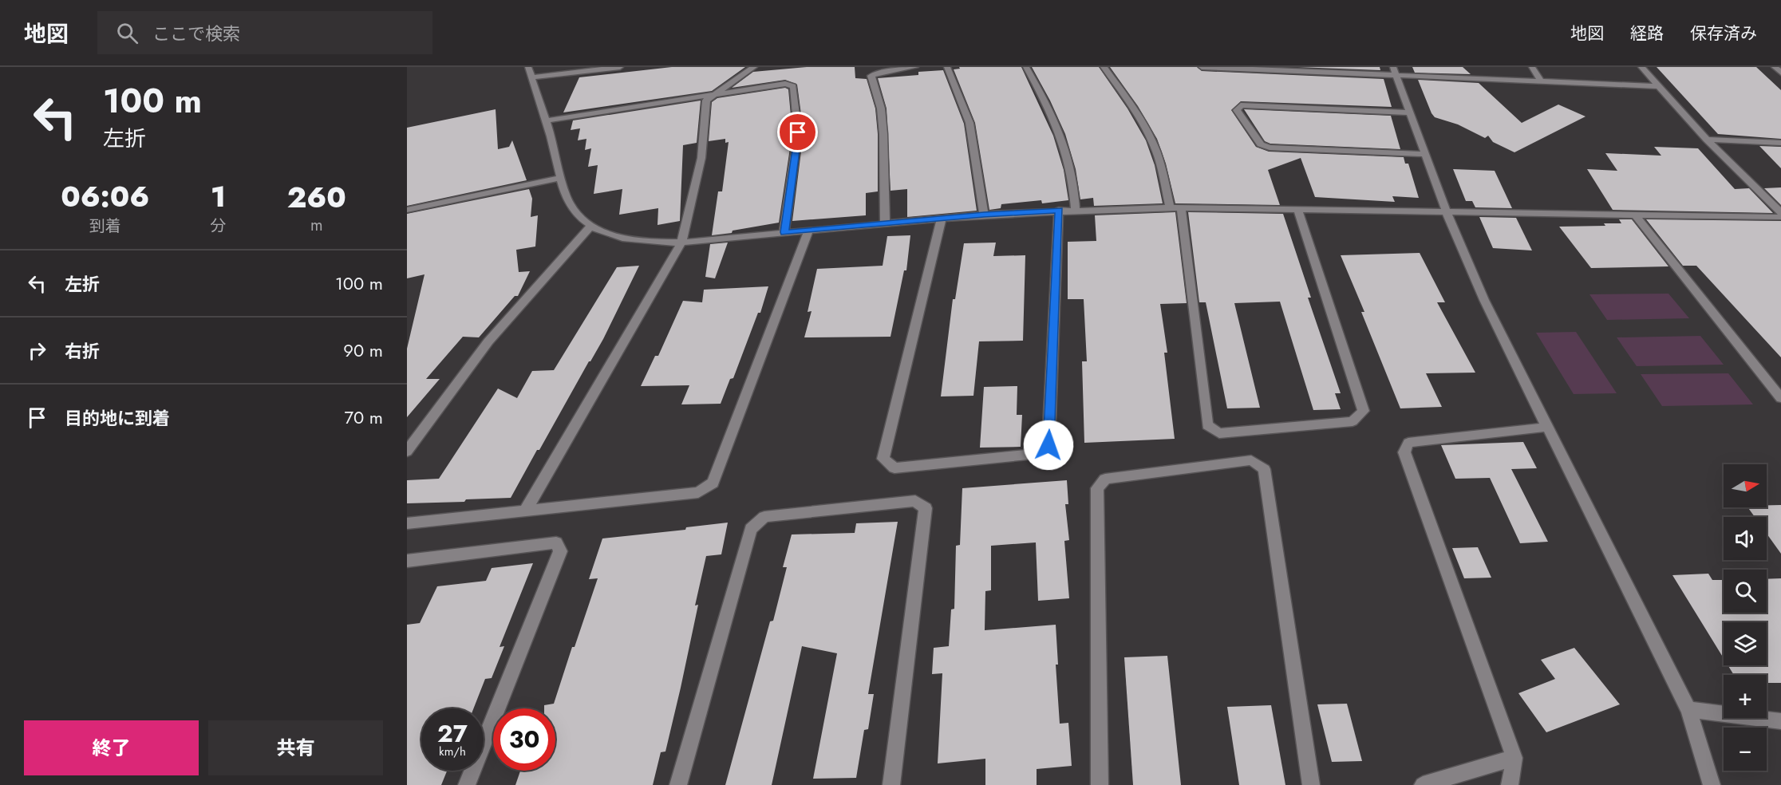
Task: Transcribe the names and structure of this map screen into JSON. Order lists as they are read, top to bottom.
{
  "north": "right",
  "page": {
    "header": "地図",
    "search": "ここで検索",
    "nav": ["地図", "経路", "保存済み"],
    "turn": ["100 m", "左折"],
    "eta": [
      "06:06",
      "到着",
      "1",
      "分",
      "260",
      "m"
    ],
    "list": [
      {
        "name": "左折",
        "value": "100 m"
      },
      {
        "name": "右折",
        "value": "90 m"
      },
      {
        "name": "目的地に到着",
        "value": "70 m"
      }
    ],
    "map_buttons": ["+", "−"],
    "speed": "27 km/h",
    "limit": "30",
    "buttons": ["終了", "共有"]
  }
}
